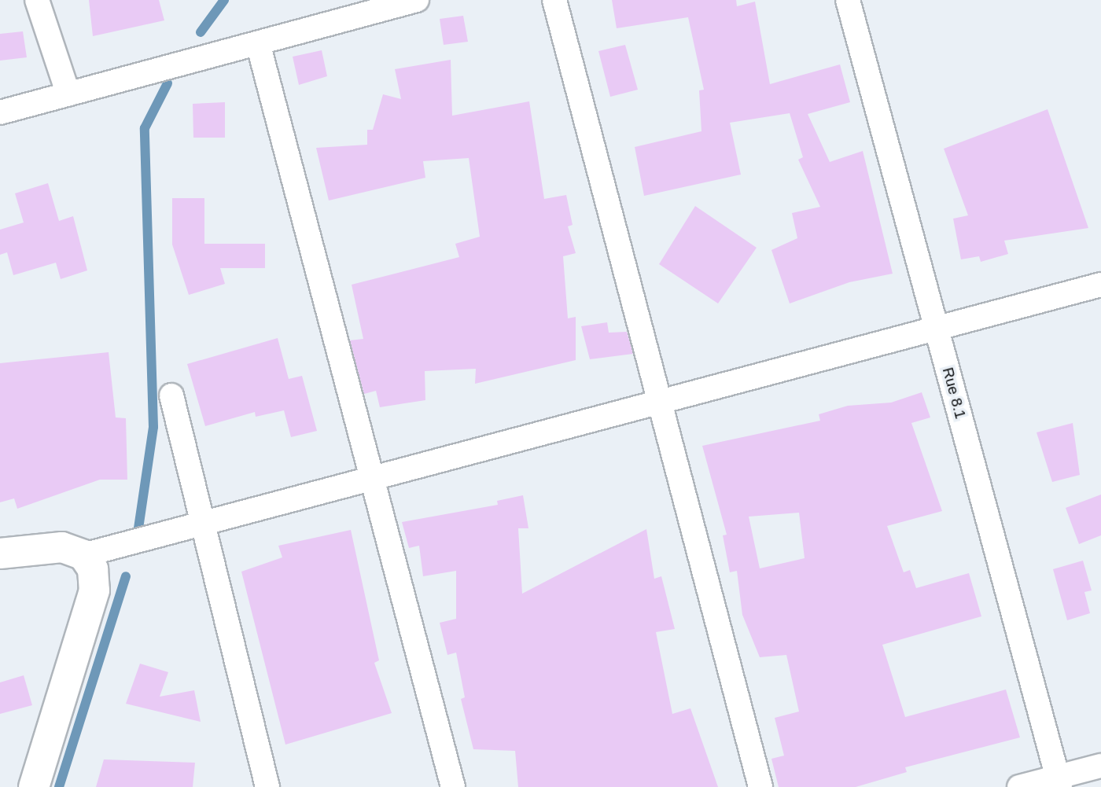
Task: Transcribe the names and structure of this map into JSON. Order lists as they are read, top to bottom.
{
  "streets": {
    "street": ["Rue 8.1"]
  }
}
